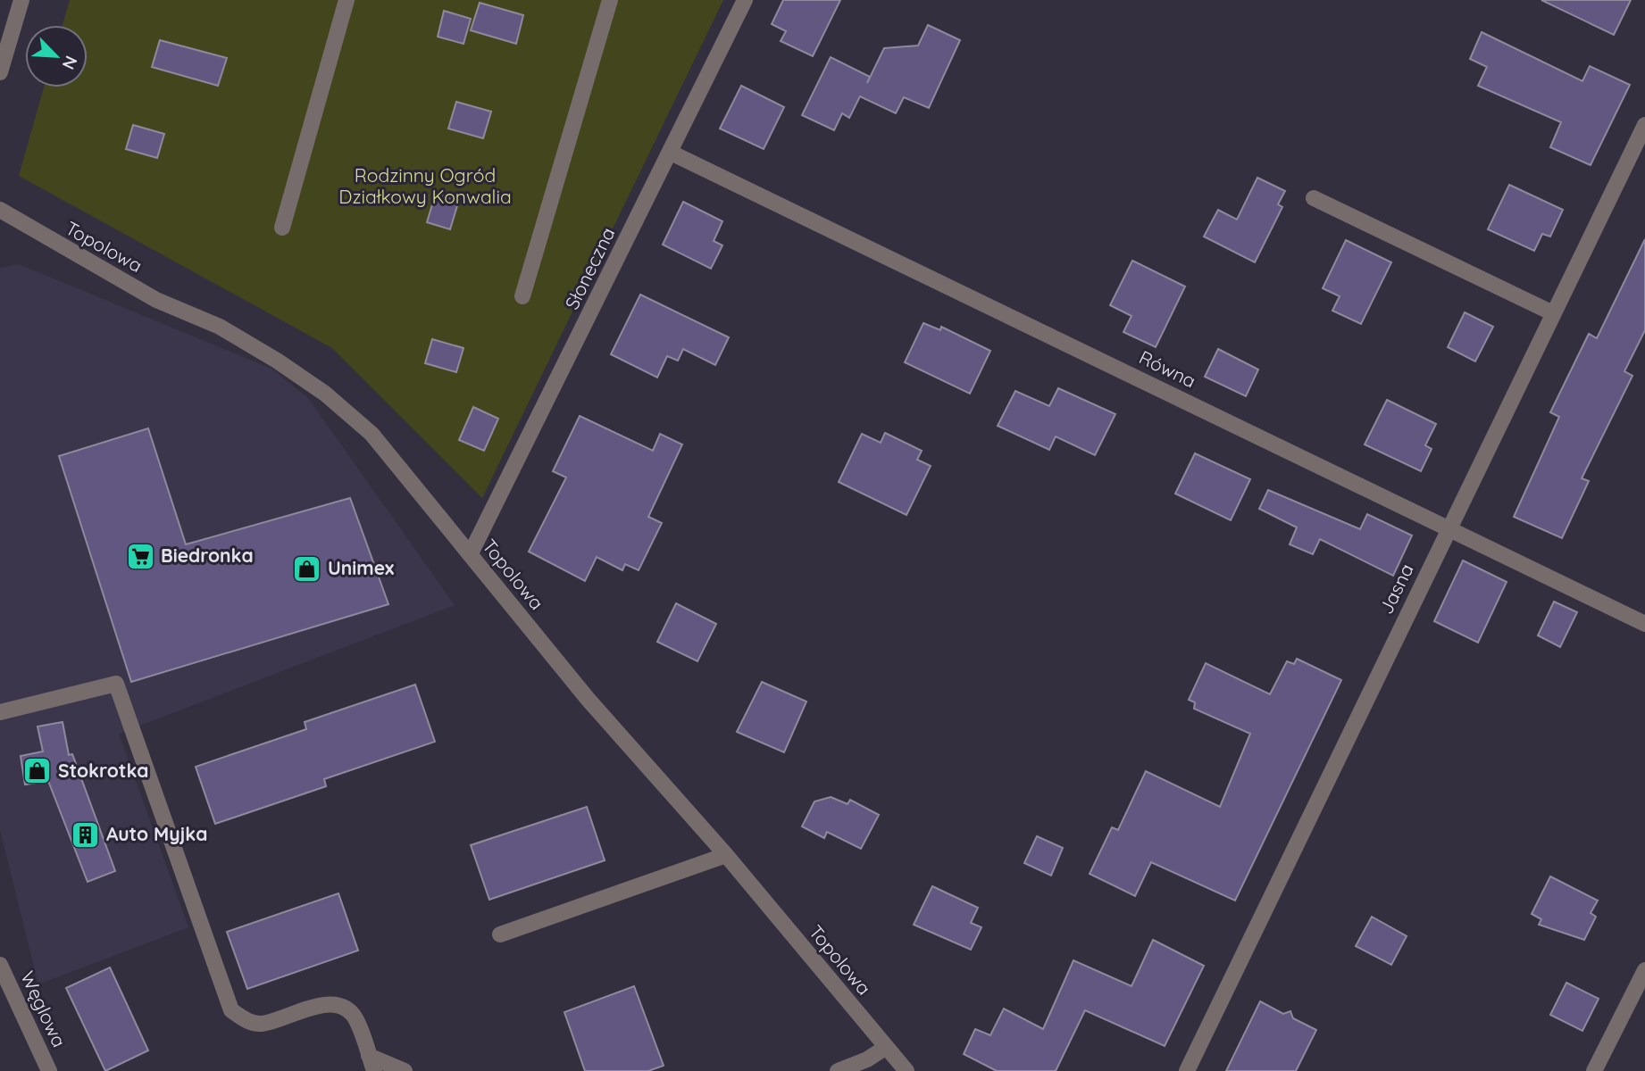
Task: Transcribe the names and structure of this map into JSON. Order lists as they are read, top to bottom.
{
  "streets": {
    "street": [
      "Topolowa",
      "Słoneczna",
      "Równa",
      "Jasna",
      "Węglowa"
    ]
  },
  "crossings": [
    ["Topolowa", "Słoneczna"],
    ["Słoneczna", "Równa"],
    ["Równa", "Jasna"]
  ],
  "parks": ["Rodzinny Ogród Działkowy Konwalia"],
  "places": {
    "supermarket": ["Biedronka"],
    "shop": ["Unimex", "Stokrotka"],
    "building": ["Auto Myjka"]
  },
  "north": "bottom right"
}
